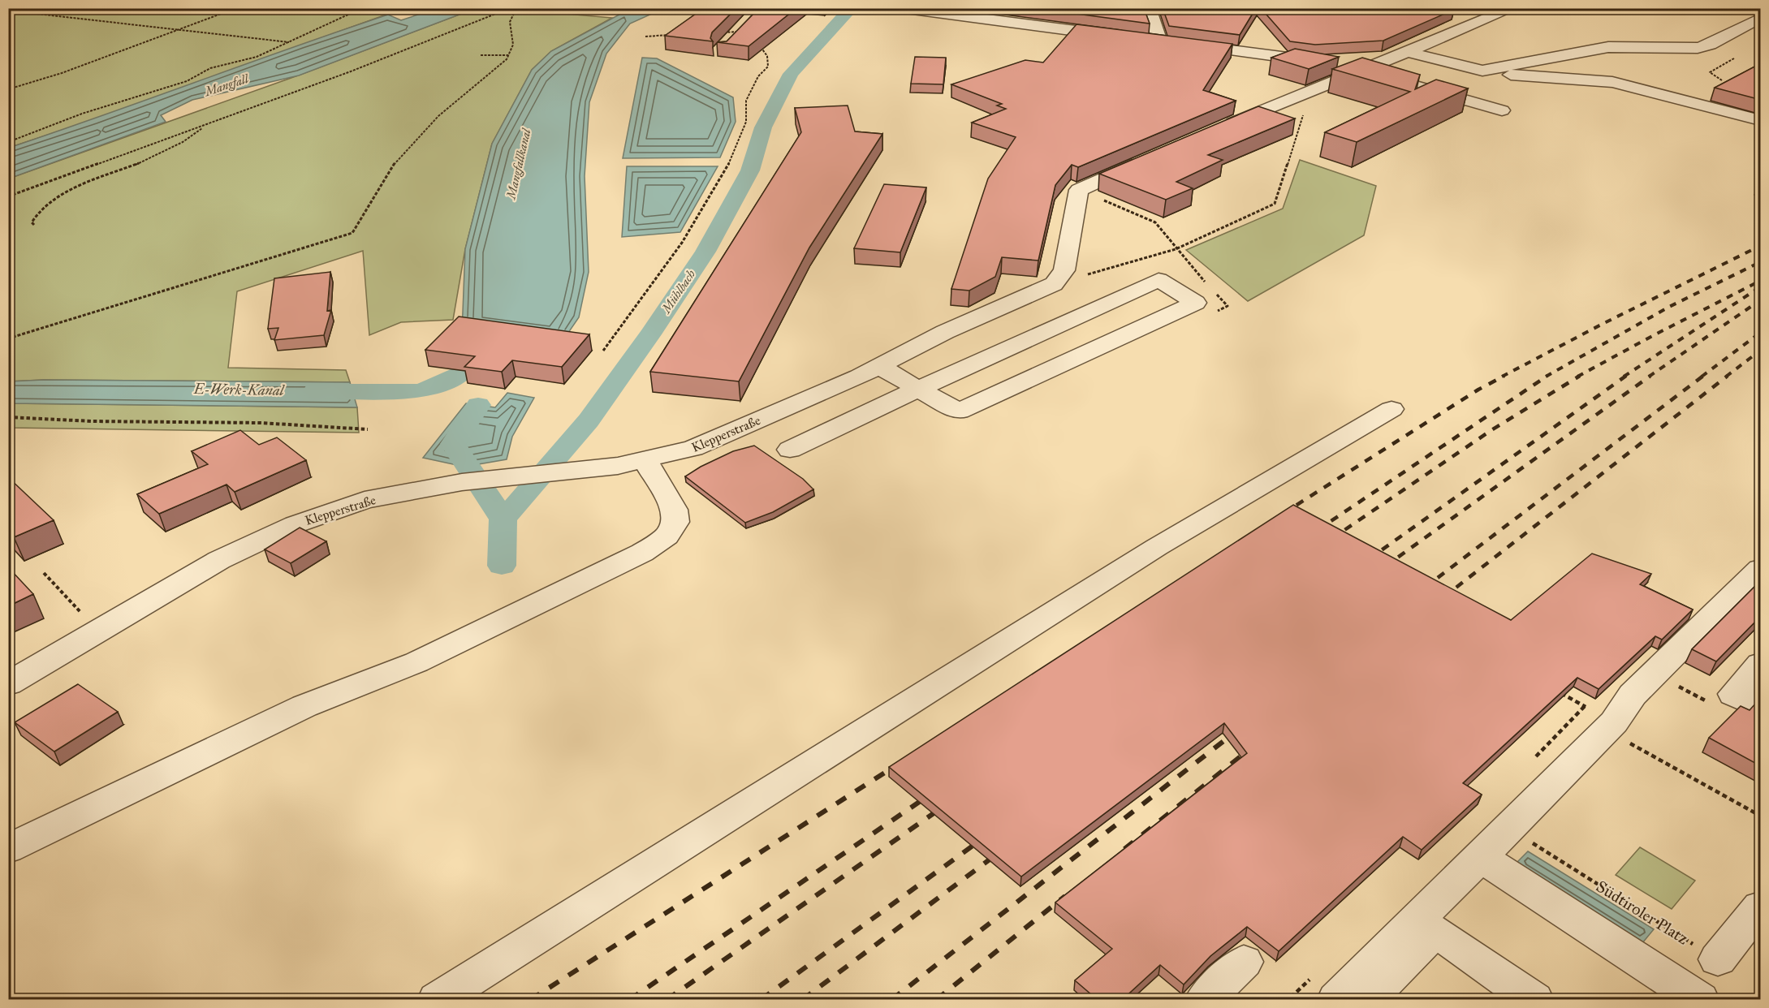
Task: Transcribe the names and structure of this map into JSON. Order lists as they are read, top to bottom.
{
  "streets": {
    "street": ["Klepperstraße"],
    "path": ["Südtiroler Platz"]
  },
  "water": [
    "Mangfall",
    "Mangfallkanal",
    "Mühlbach",
    "E-Werk-Kanal"
  ]
}
